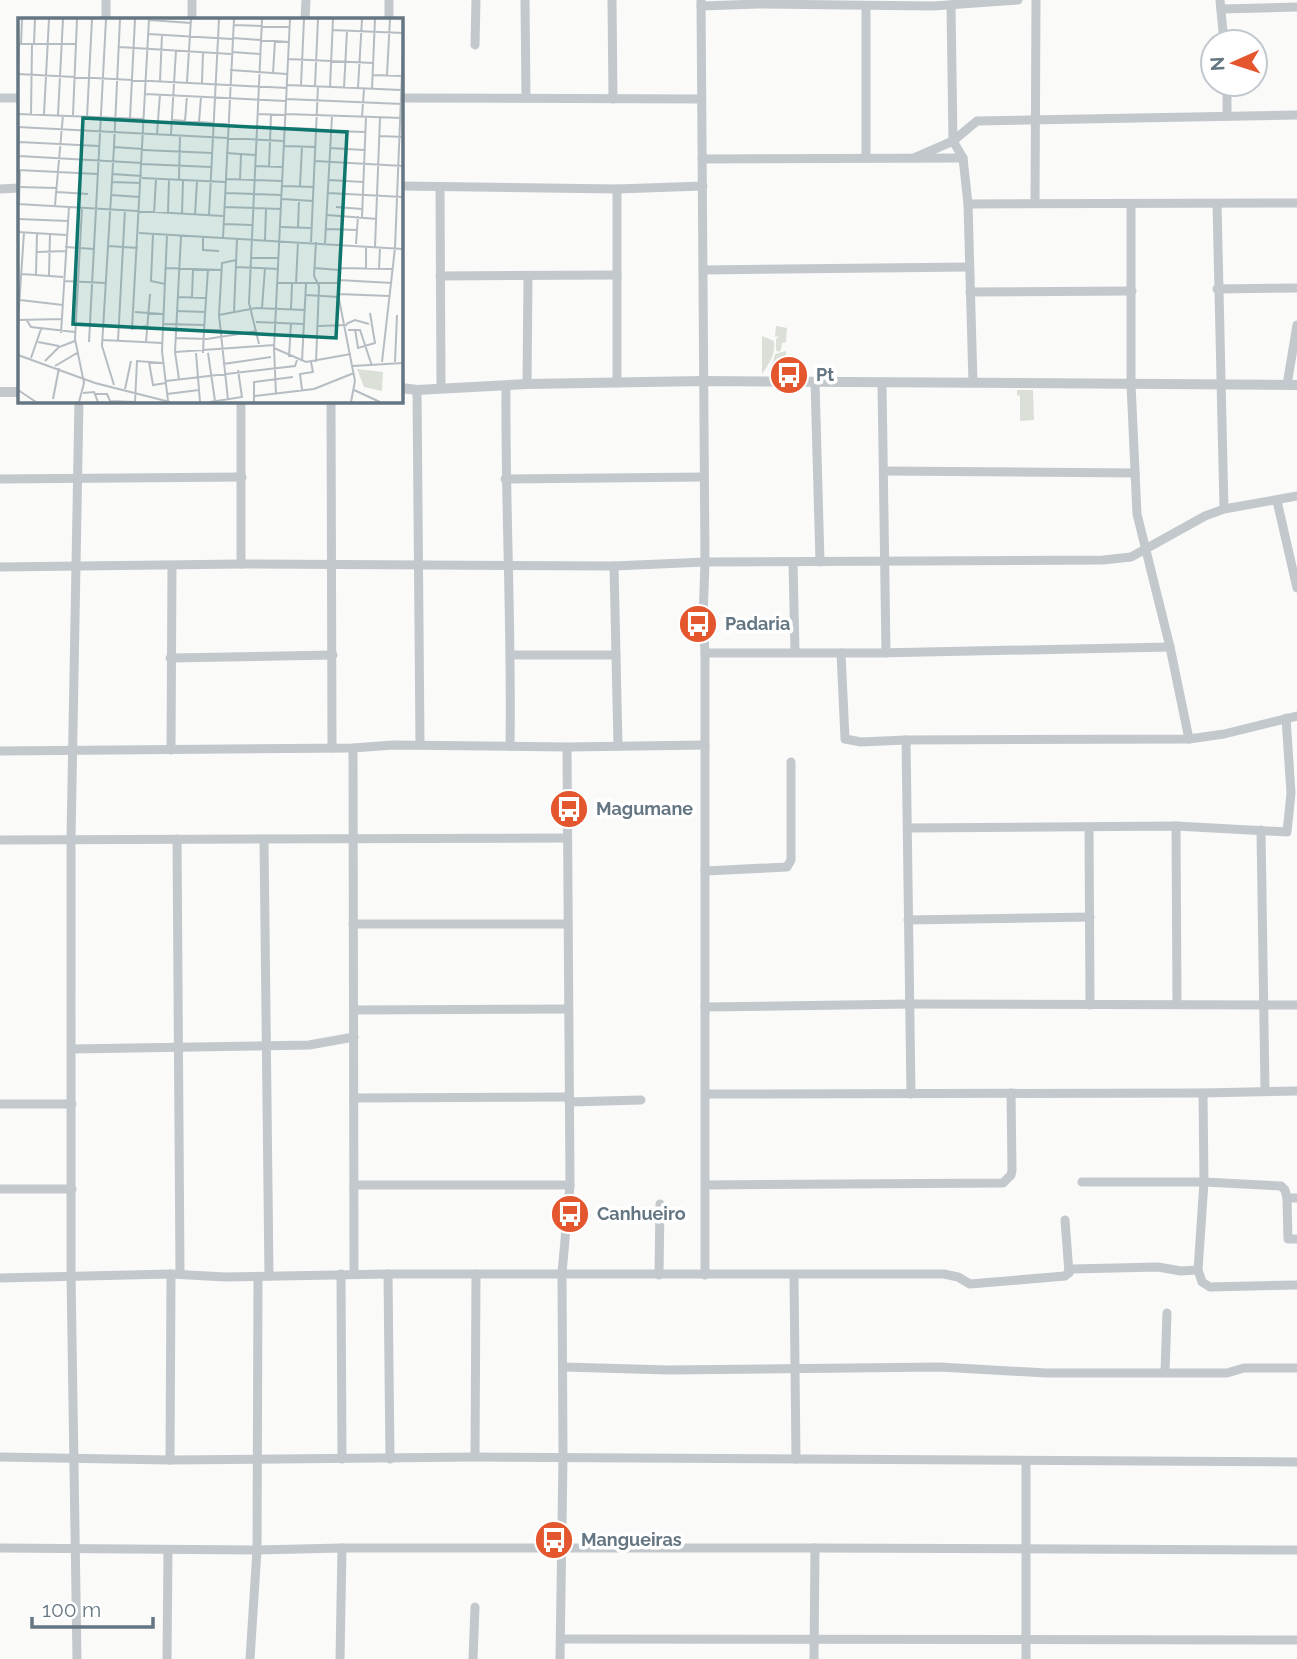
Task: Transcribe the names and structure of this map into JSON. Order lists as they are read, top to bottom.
{
  "places": {
    "bus stop": [
      "Pt",
      "Padaria",
      "Magumane",
      "Canhueiro",
      "Mangueiras"
    ]
  },
  "scale_bar": "100 m",
  "north": "left"
}
